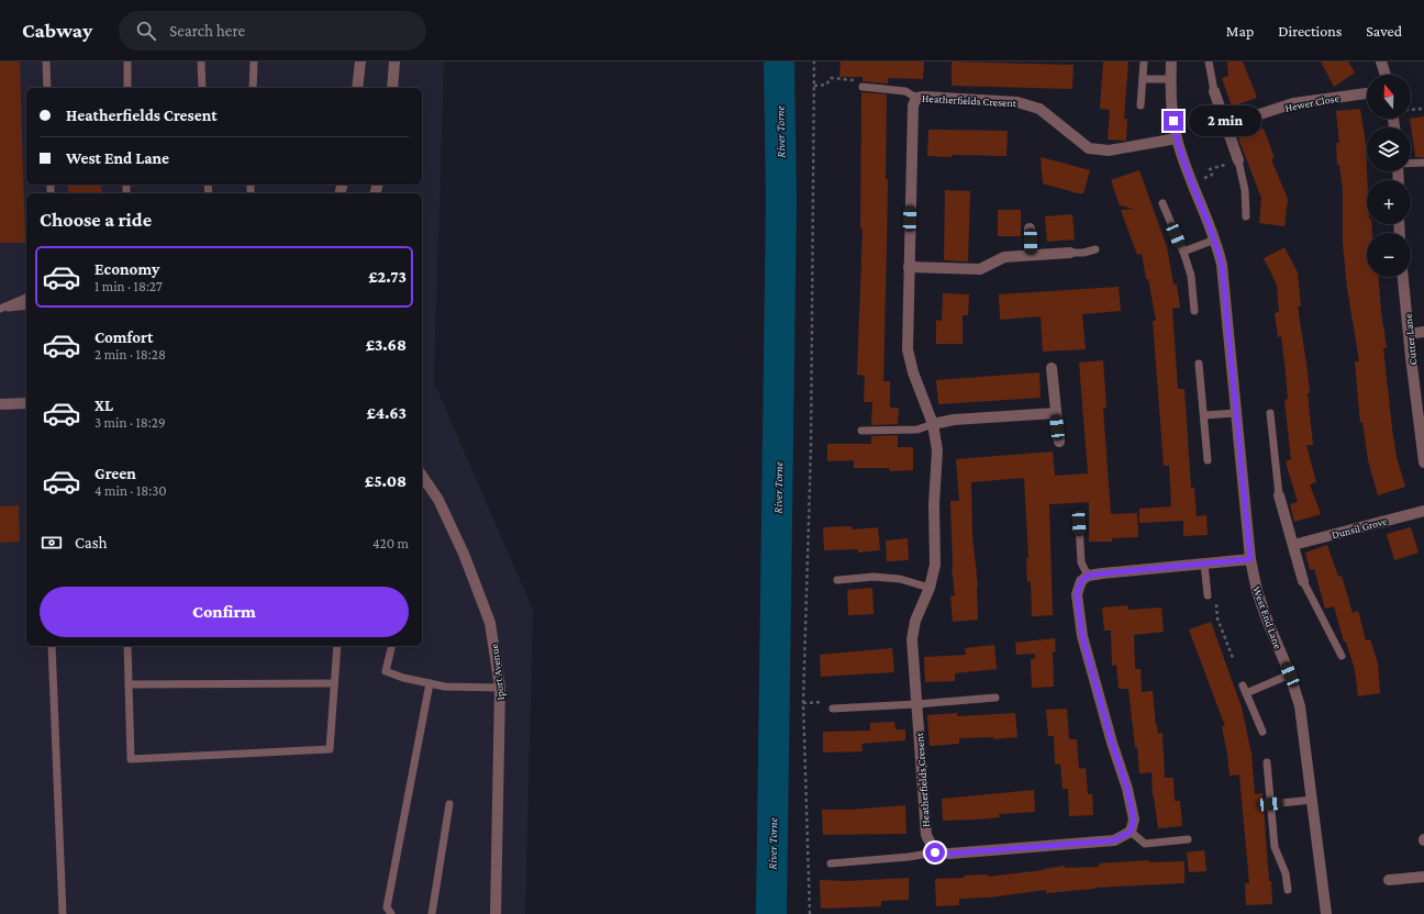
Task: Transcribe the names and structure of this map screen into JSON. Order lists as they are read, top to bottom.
{
  "streets": {
    "street": [
      "Heatherfields Cresent",
      "Hewer Close",
      "Cutter Lane",
      "Dunsil Grove",
      "West End Lane",
      "Iport Avenue"
    ]
  },
  "crossings": [
    ["Heatherfields Cresent", "West End Lane"]
  ],
  "water": ["River Torne"],
  "north": "top",
  "page": {
    "header": "Cabway",
    "search": "Search here",
    "nav": ["Map", "Directions", "Saved"],
    "map_buttons": ["+", "−"],
    "banner": ["Heatherfields Cresent", "West End Lane"],
    "bubble": "2 min",
    "heading": "Choose a ride",
    "list": [
      {
        "name": "Economy",
        "note": "1 min · 18:27",
        "value": "£2.73"
      },
      {
        "name": "Comfort",
        "note": "2 min · 18:28",
        "value": "£3.68"
      },
      {
        "name": "XL",
        "note": "3 min · 18:29",
        "value": "£4.63"
      },
      {
        "name": "Green",
        "note": "4 min · 18:30",
        "value": "£5.08"
      }
    ],
    "pay": ["Cash", "420 m"],
    "buttons": "Confirm"
  }
}
